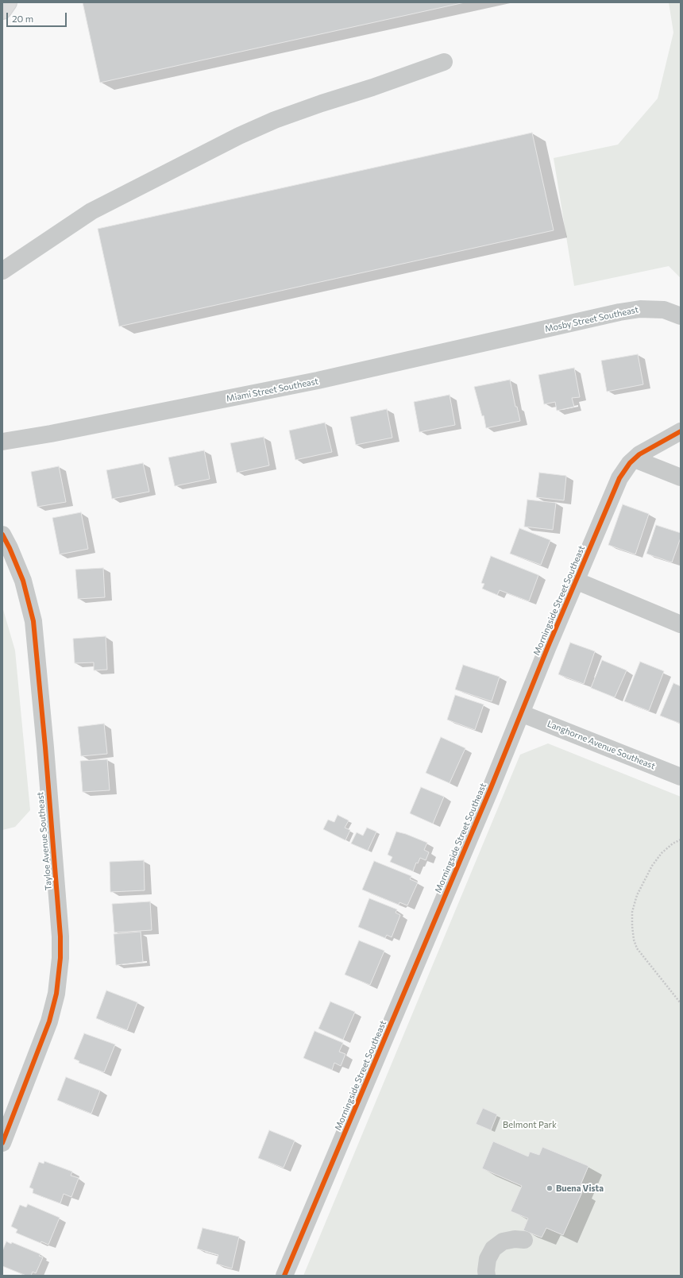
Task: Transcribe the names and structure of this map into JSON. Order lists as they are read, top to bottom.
{
  "streets": {
    "street": [
      "Mosby Street Southeast",
      "Miami Street Southeast",
      "Morningside Street Southeast",
      "Langhorne Avenue Southeast",
      "Tayloe Avenue Southeast"
    ]
  },
  "crossings": [
    ["Mosby Street Southeast", "Miami Street Southeast"],
    ["Morningside Street Southeast", "Langhorne Avenue Southeast"]
  ],
  "parks": ["Belmont Park"],
  "places": ["Buena Vista"],
  "scale_bar": "20 m"
}
